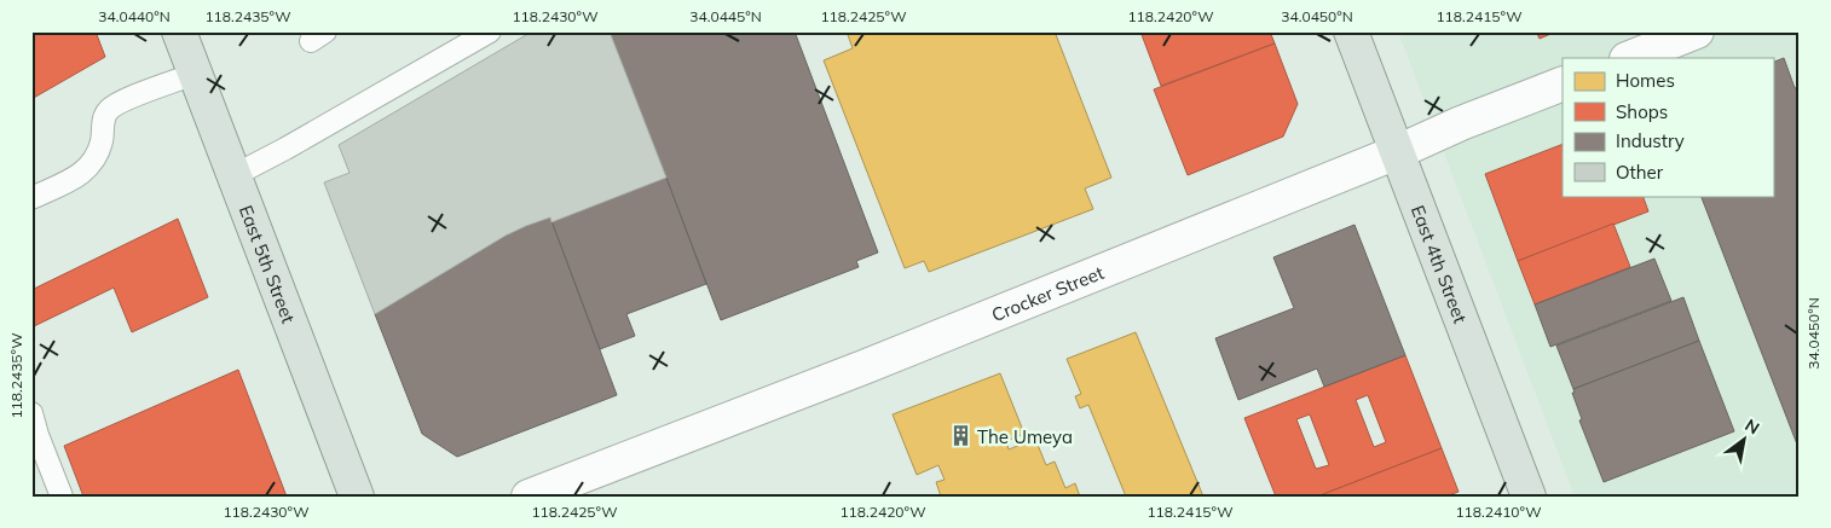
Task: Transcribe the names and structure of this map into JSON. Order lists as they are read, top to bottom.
{
  "streets": {
    "main road": ["East 5th Street", "East 4th Street"],
    "street": ["Crocker Street"]
  },
  "crossings": [
    ["East 4th Street", "Crocker Street"]
  ],
  "places": {
    "building": ["The Umeya"]
  },
  "legend": [
    "Homes",
    "Shops",
    "Industry",
    "Other"
  ],
  "north": "top right",
  "coordinates": [
    "34.0440°N",
    "118.2435°W",
    "118.2430°W",
    "34.0445°N",
    "118.2425°W",
    "118.2420°W",
    "34.0450°N",
    "118.2415°W",
    "118.2410°W"
  ]
}
